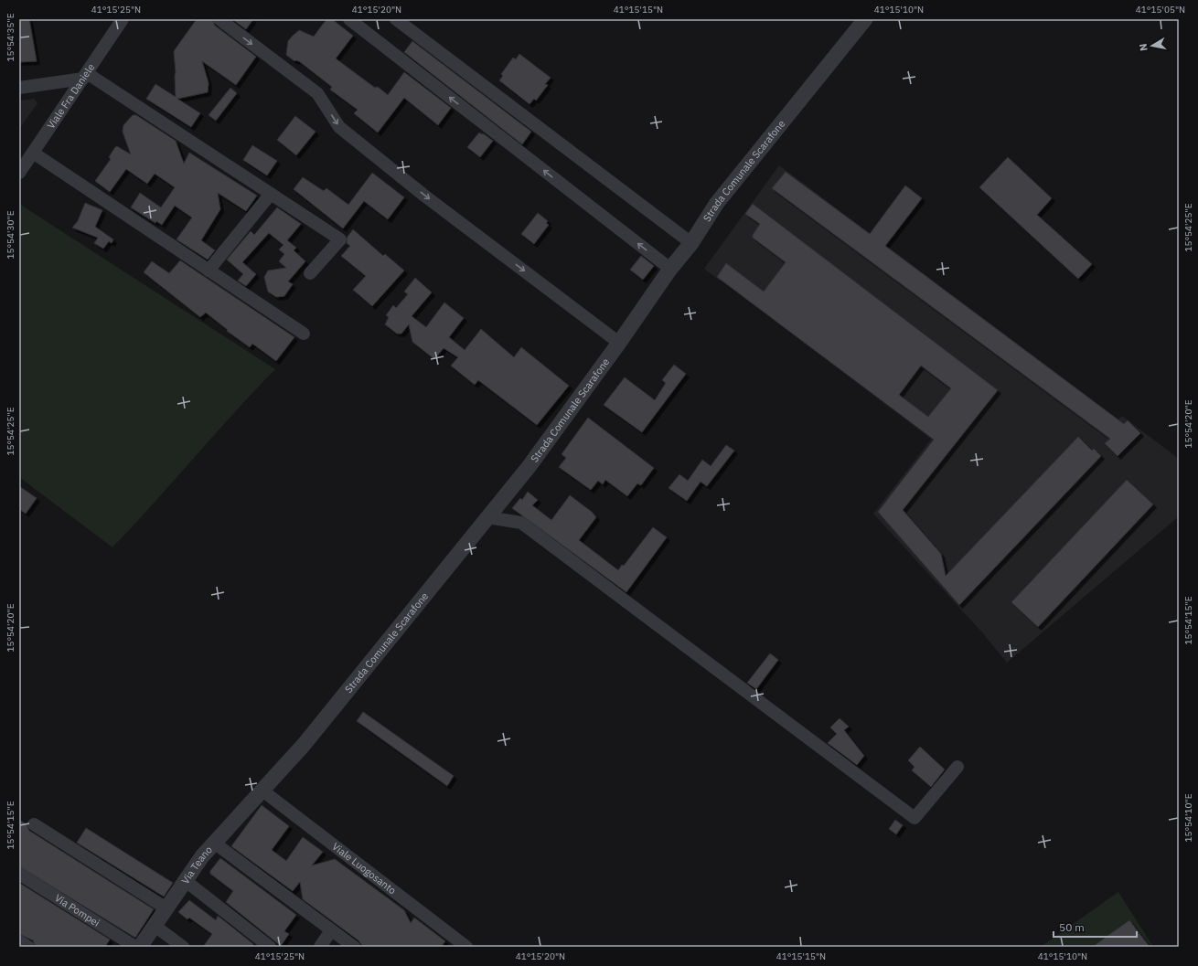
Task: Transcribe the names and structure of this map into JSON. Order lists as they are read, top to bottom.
{
  "streets": {
    "street": [
      "Viale Fra Daniele",
      "Strada Comunale Scarafone",
      "Via Teano",
      "Viale Luogosanto",
      "Via Pompei"
    ]
  },
  "crossings": [
    ["Strada Comunale Scarafone", "Via Teano"],
    ["Strada Comunale Scarafone", "Viale Luogosanto"],
    ["Via Teano", "Viale Luogosanto"]
  ],
  "scale_bar": "50 m",
  "north": "left",
  "coordinates": [
    "41°15'25\"N",
    "41°15'20\"N",
    "41°15'15\"N",
    "41°15'10\"N",
    "41°15'05\"N",
    "15°54'35\"E",
    "15°54'25\"E",
    "15°54'30\"E",
    "15°54'20\"E",
    "15°54'15\"E",
    "15°54'10\"E"
  ]
}
